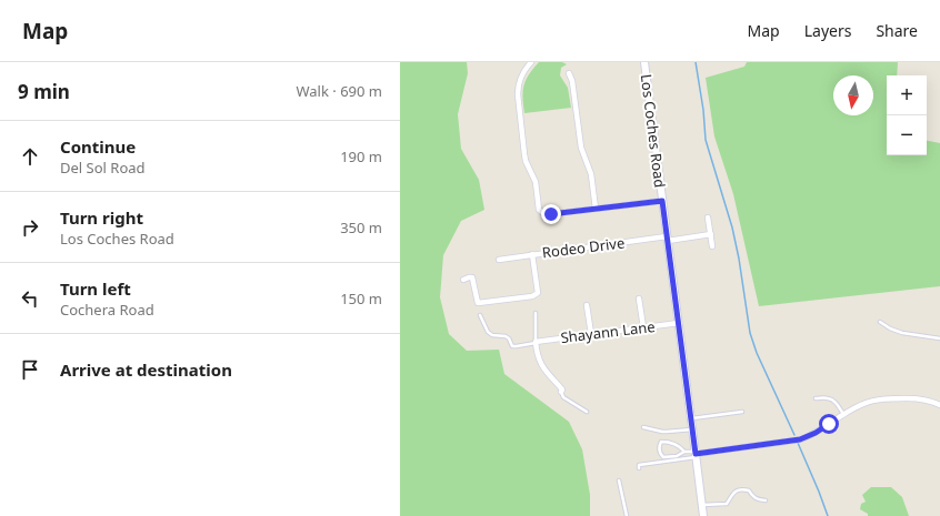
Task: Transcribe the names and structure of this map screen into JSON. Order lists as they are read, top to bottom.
{
  "streets": {
    "main road": ["Los Coches Road"],
    "street": ["Rodeo Drive", "Shayann Lane"]
  },
  "crossings": [
    ["Los Coches Road", "Rodeo Drive"],
    ["Los Coches Road", "Shayann Lane"]
  ],
  "north": "bottom",
  "page": {
    "header": "Map",
    "nav": ["Map", "Layers", "Share"],
    "heading": ["9 min", "Walk · 690 m"],
    "map_buttons": ["+", "−"],
    "list": [
      ["Continue", "Del Sol Road", "190 m"],
      ["Turn right", "Los Coches Road", "350 m"],
      ["Turn left", "Cochera Road", "150 m"],
      "Arrive at destination"
    ]
  }
}
